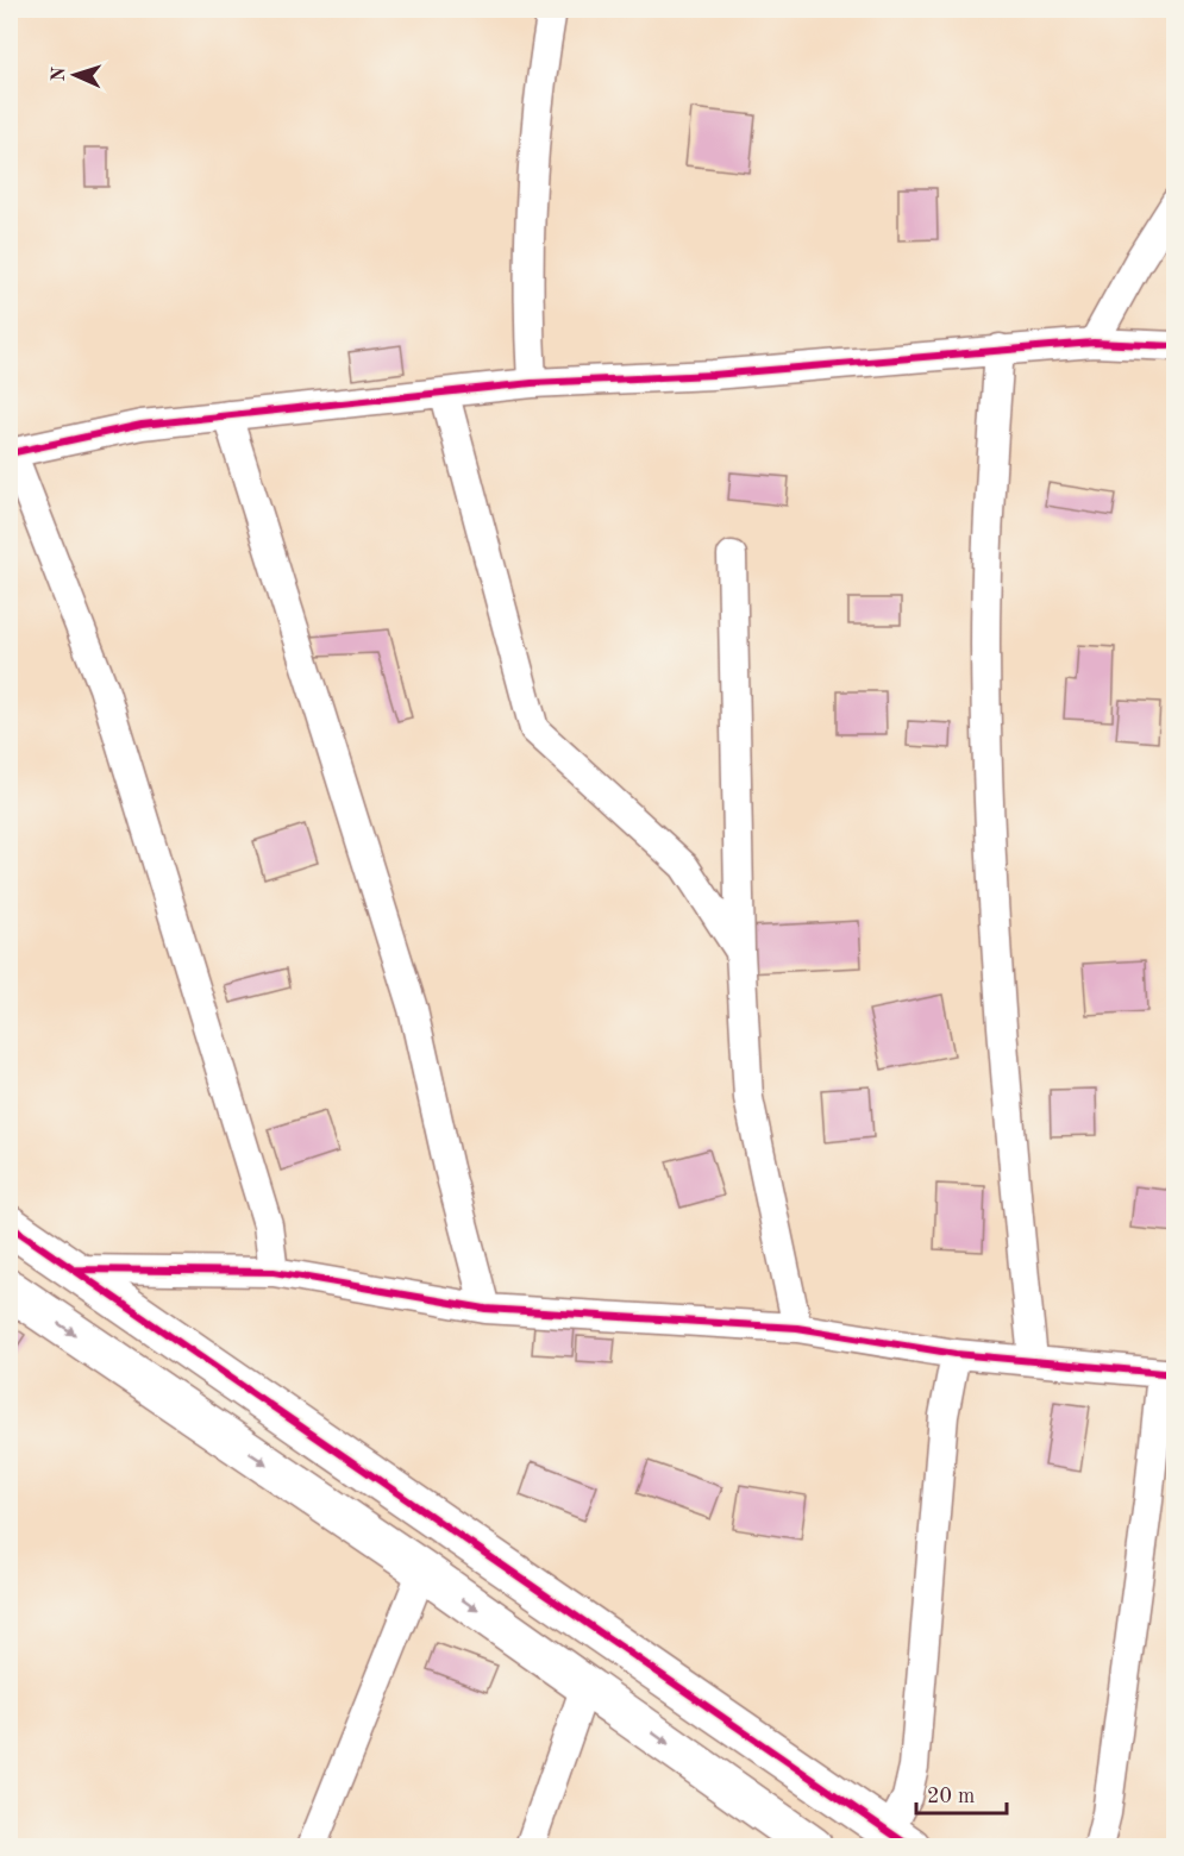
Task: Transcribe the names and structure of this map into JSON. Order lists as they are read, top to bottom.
{
  "scale_bar": "20 m",
  "north": "left"
}
